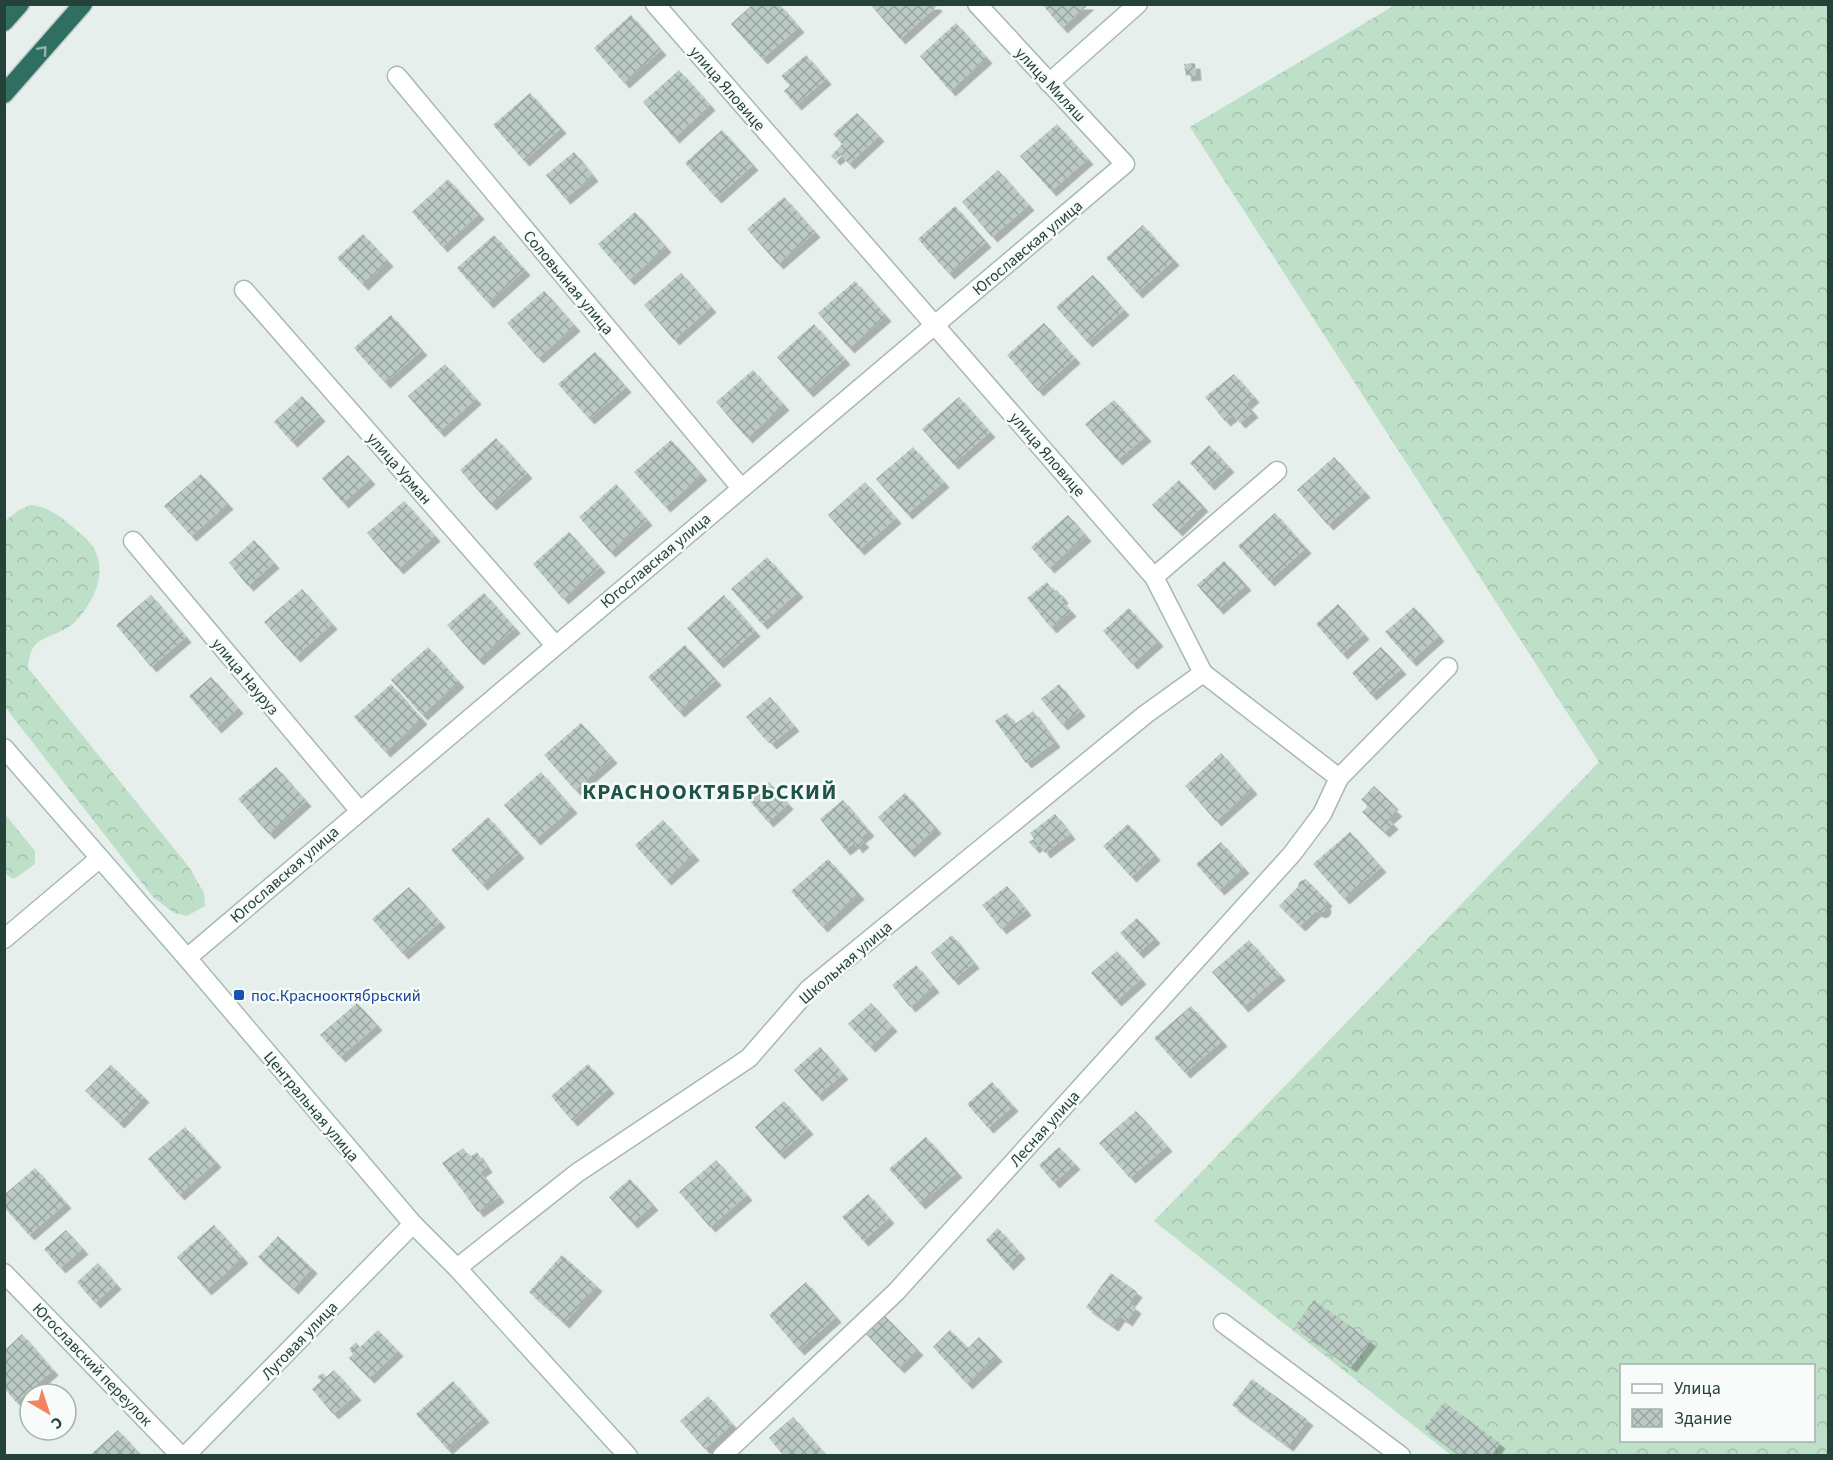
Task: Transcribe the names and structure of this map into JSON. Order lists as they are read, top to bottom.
{
  "streets": {
    "street": [
      "улица Миляш",
      "улица Яловице",
      "Югославская улица",
      "Соловьиная улица",
      "улица Урман",
      "улица Науруз",
      "Школьная улица",
      "Центральная улица",
      "Лесная улица",
      "Луговая улица",
      "Югославский переулок"
    ]
  },
  "crossings": [
    ["улица Миляш", "Югославская улица"],
    ["улица Яловице", "Югославская улица"],
    ["улица Яловице", "Школьная улица"],
    ["улица Яловице", "Лесная улица"],
    ["Югославская улица", "Соловьиная улица"],
    ["Югославская улица", "улица Урман"],
    ["Югославская улица", "улица Науруз"],
    ["Югославская улица", "Центральная улица"],
    ["Школьная улица", "Центральная улица"],
    ["Центральная улица", "Луговая улица"]
  ],
  "districts": ["КРАСНООКТЯБРЬСКИЙ"],
  "places": {
    "transit": ["пос.Краснооктябрьский"]
  },
  "legend": ["Улица", "Здание"],
  "north": "bottom right"
}
